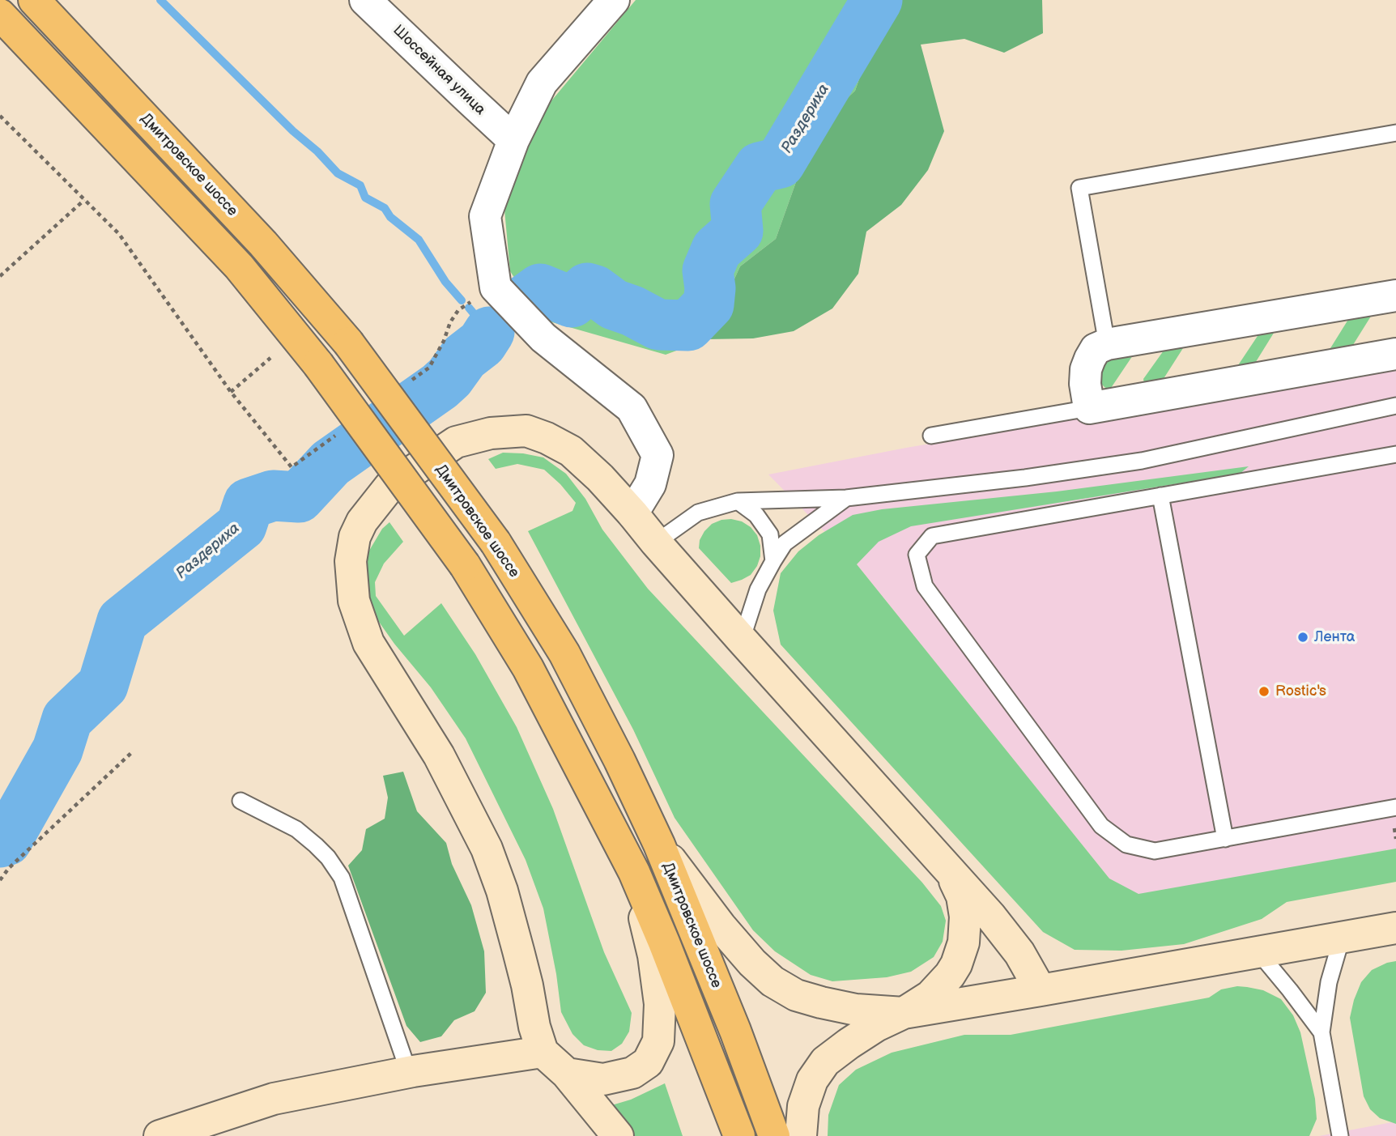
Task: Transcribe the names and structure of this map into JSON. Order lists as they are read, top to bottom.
{
  "streets": {
    "highway": ["Дмитровское шоссе"],
    "street": ["Шоссейная улица"]
  },
  "water": ["Раздериха"],
  "places": ["Лента", "Rostic's"]
}
